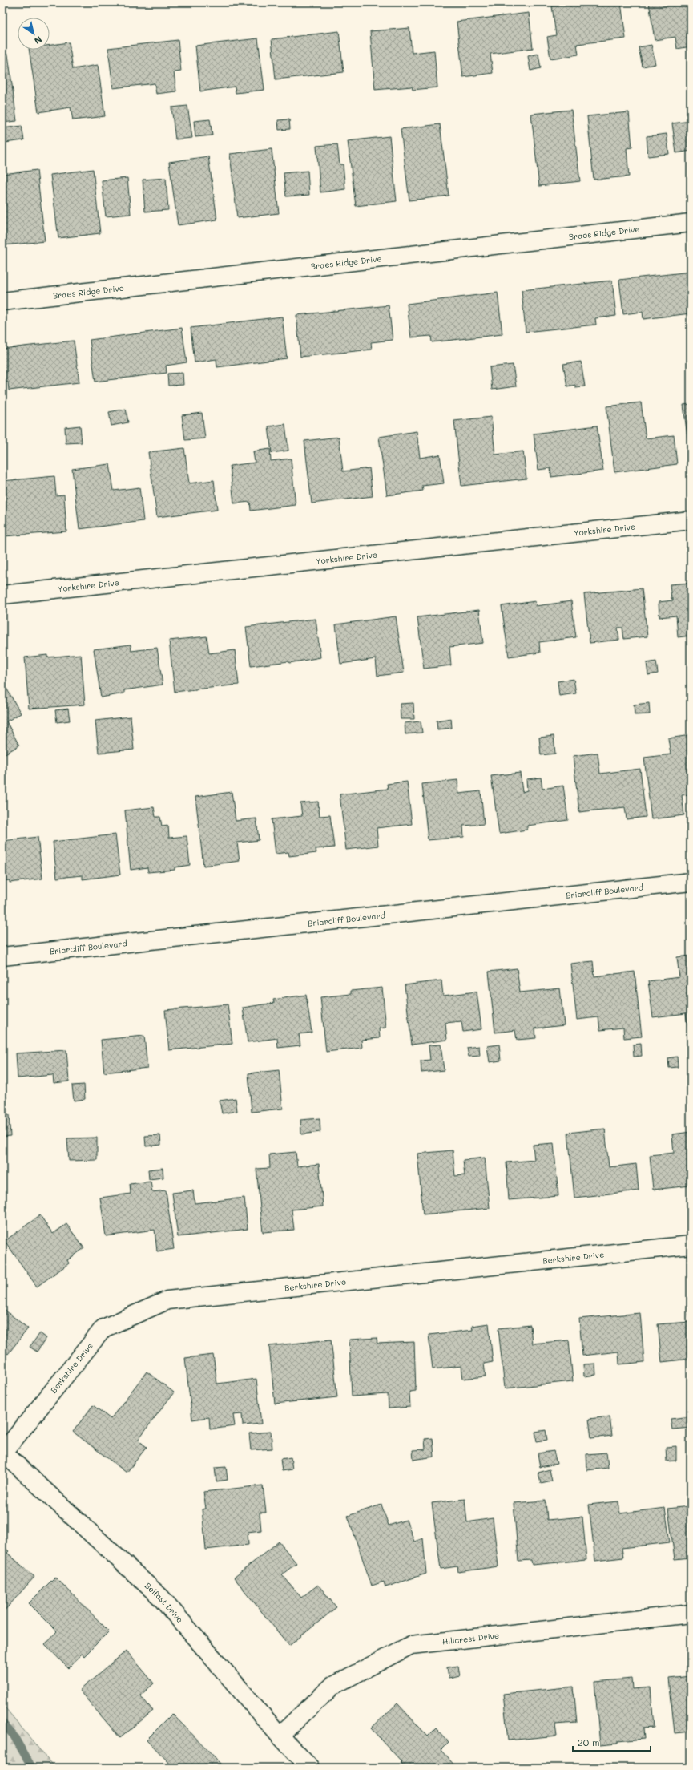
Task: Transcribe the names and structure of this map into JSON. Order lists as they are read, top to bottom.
{
  "streets": {
    "street": [
      "Braes Ridge Drive",
      "Yorkshire Drive",
      "Briarcliff Boulevard",
      "Berkshire Drive",
      "Belfast Drive",
      "Hillcrest Drive"
    ]
  },
  "crossings": [
    ["Berkshire Drive", "Belfast Drive"],
    ["Belfast Drive", "Hillcrest Drive"]
  ],
  "scale_bar": "20 m",
  "north": "bottom right"
}
